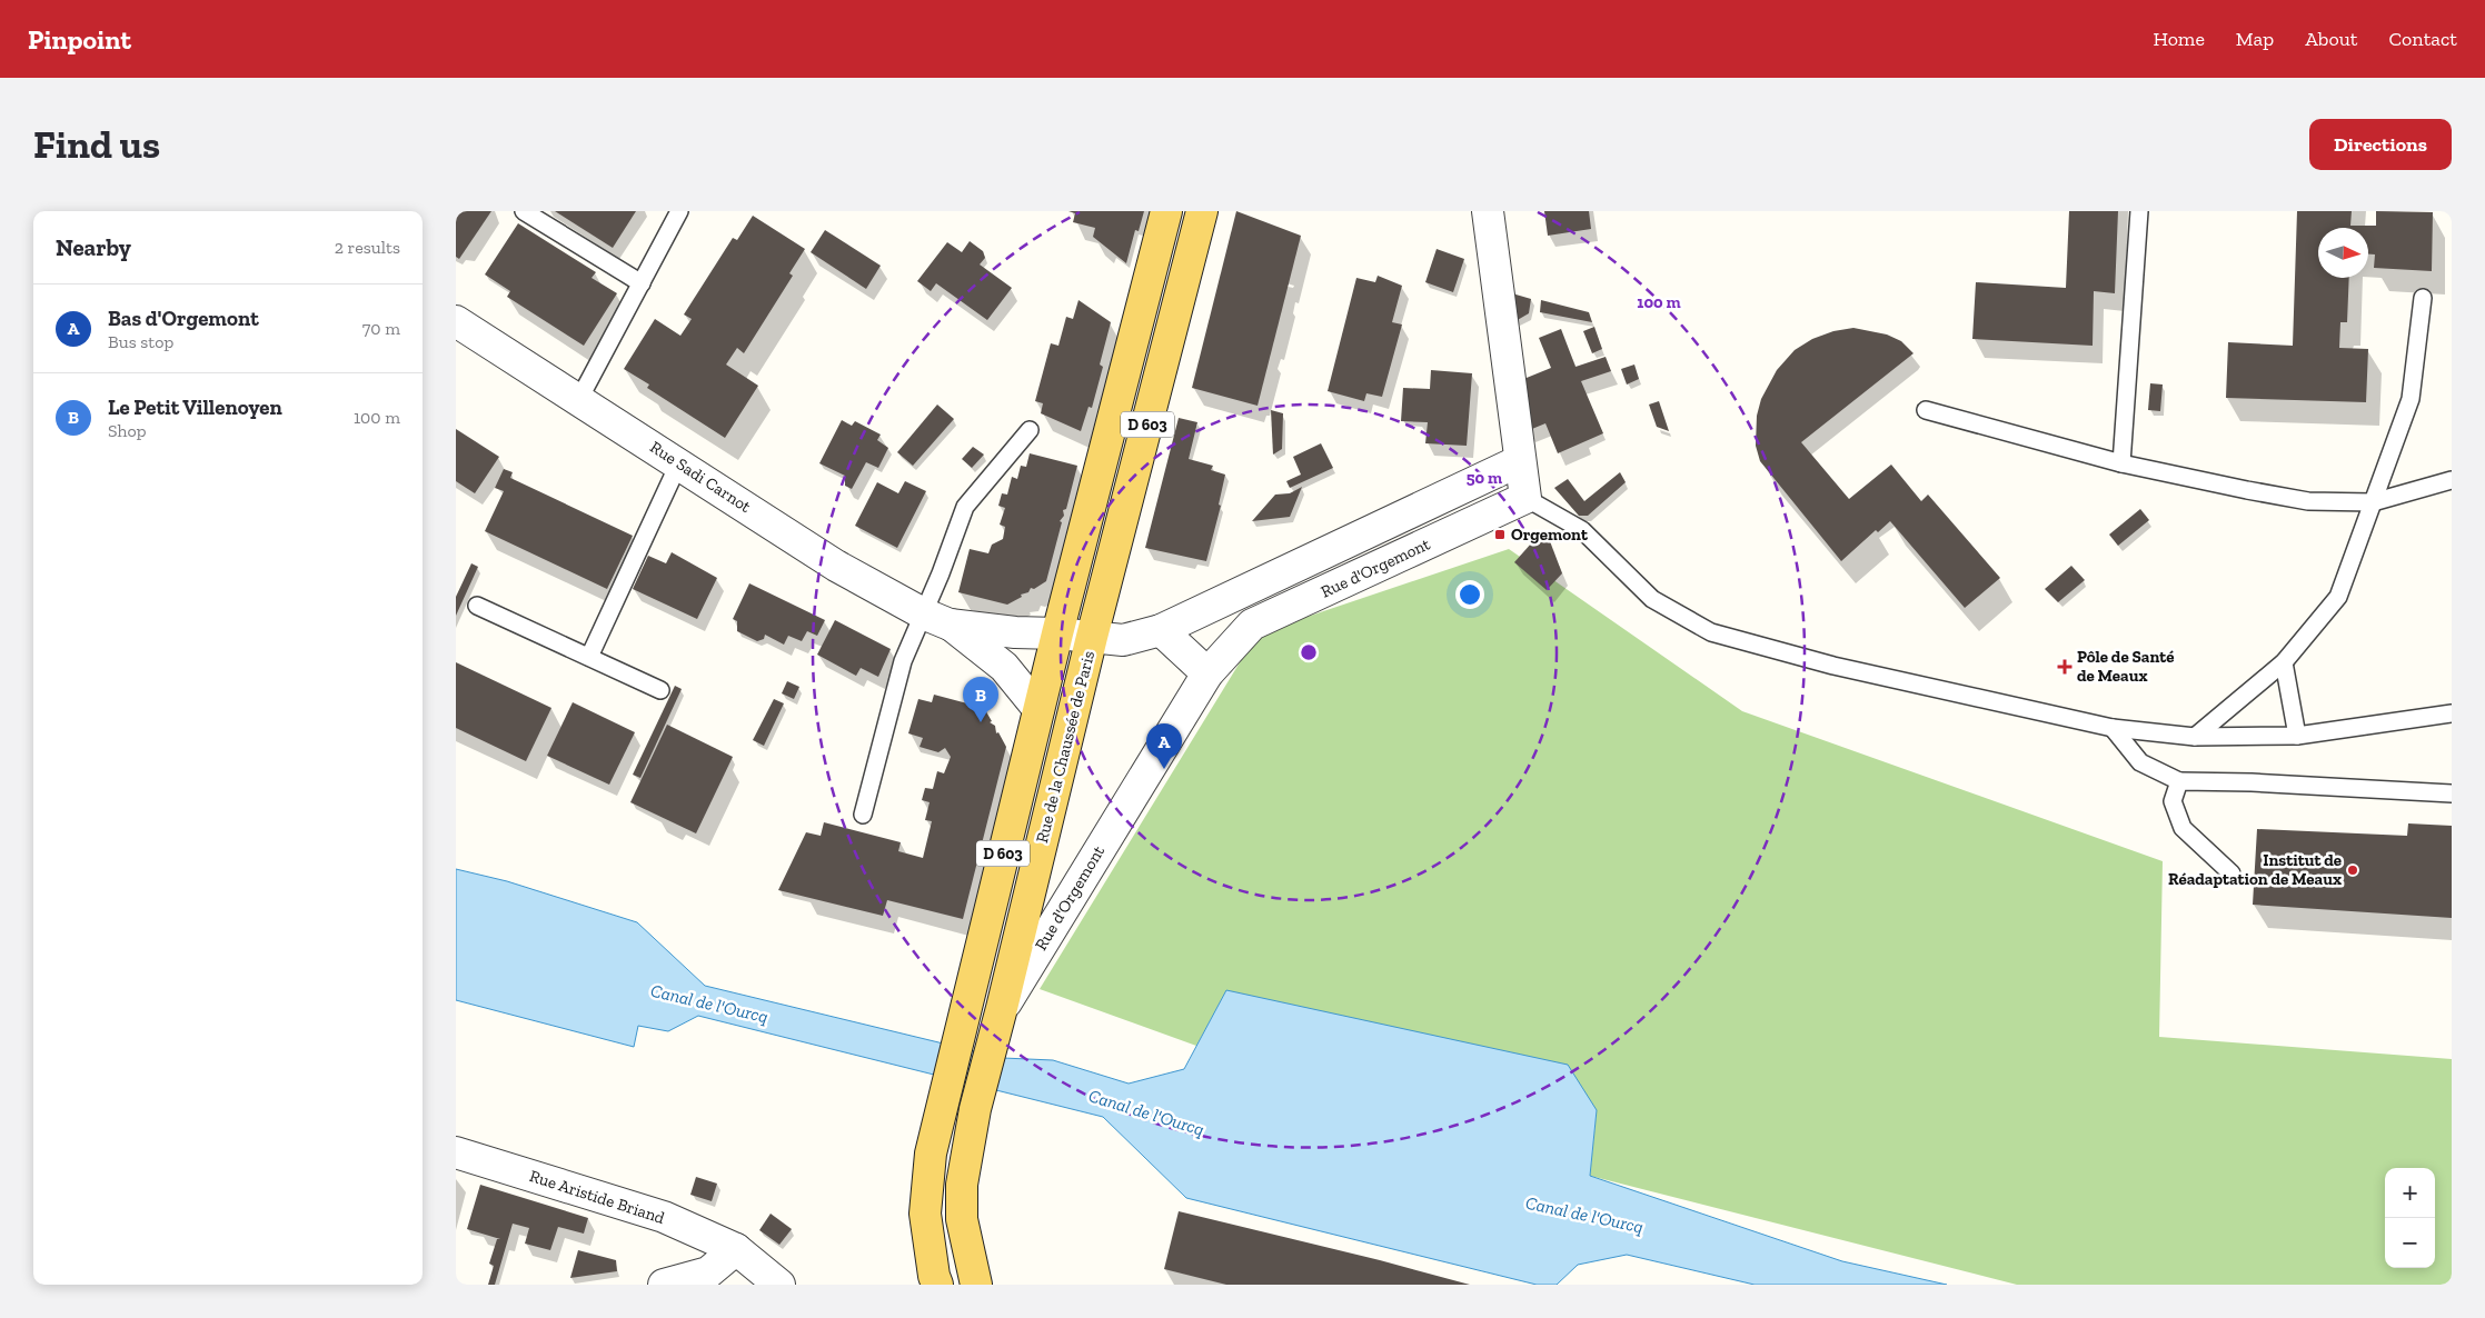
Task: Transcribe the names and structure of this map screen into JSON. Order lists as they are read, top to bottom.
{
  "streets": {
    "main road": ["D 603", "Rue de la Chaussée de Paris"],
    "street": ["Rue Sadi Carnot", "Rue d'Orgemont", "Rue Aristide Briand"]
  },
  "crossings": [
    ["Rue Sadi Carnot", "Rue d'Orgemont"],
    ["Rue Sadi Carnot", "Rue de la Chaussée de Paris"],
    ["Rue d'Orgemont", "Rue de la Chaussée de Paris"]
  ],
  "water": ["Canal de l'Ourcq"],
  "places": {
    "transit": ["Orgemont"],
    "health": ["Pôle de Santé de Meaux"],
    "other": ["Institut de Réadaptation de Meaux"]
  },
  "north": "right",
  "page": {
    "header": "Pinpoint",
    "nav": [
      "Home",
      "Map",
      "About",
      "Contact"
    ],
    "buttons": "Directions",
    "title": "Find us",
    "heading": ["Nearby", "2 results"],
    "list": [
      {
        "mark": "A",
        "name": "Bas d'Orgemont",
        "note": "Bus stop",
        "value": "70 m"
      },
      {
        "mark": "B",
        "name": "Le Petit Villenoyen",
        "note": "Shop",
        "value": "100 m"
      }
    ],
    "pins": ["B", "A"],
    "map_buttons": ["+", "−"]
  },
  "rings": ["100 m", "50 m"]
}
